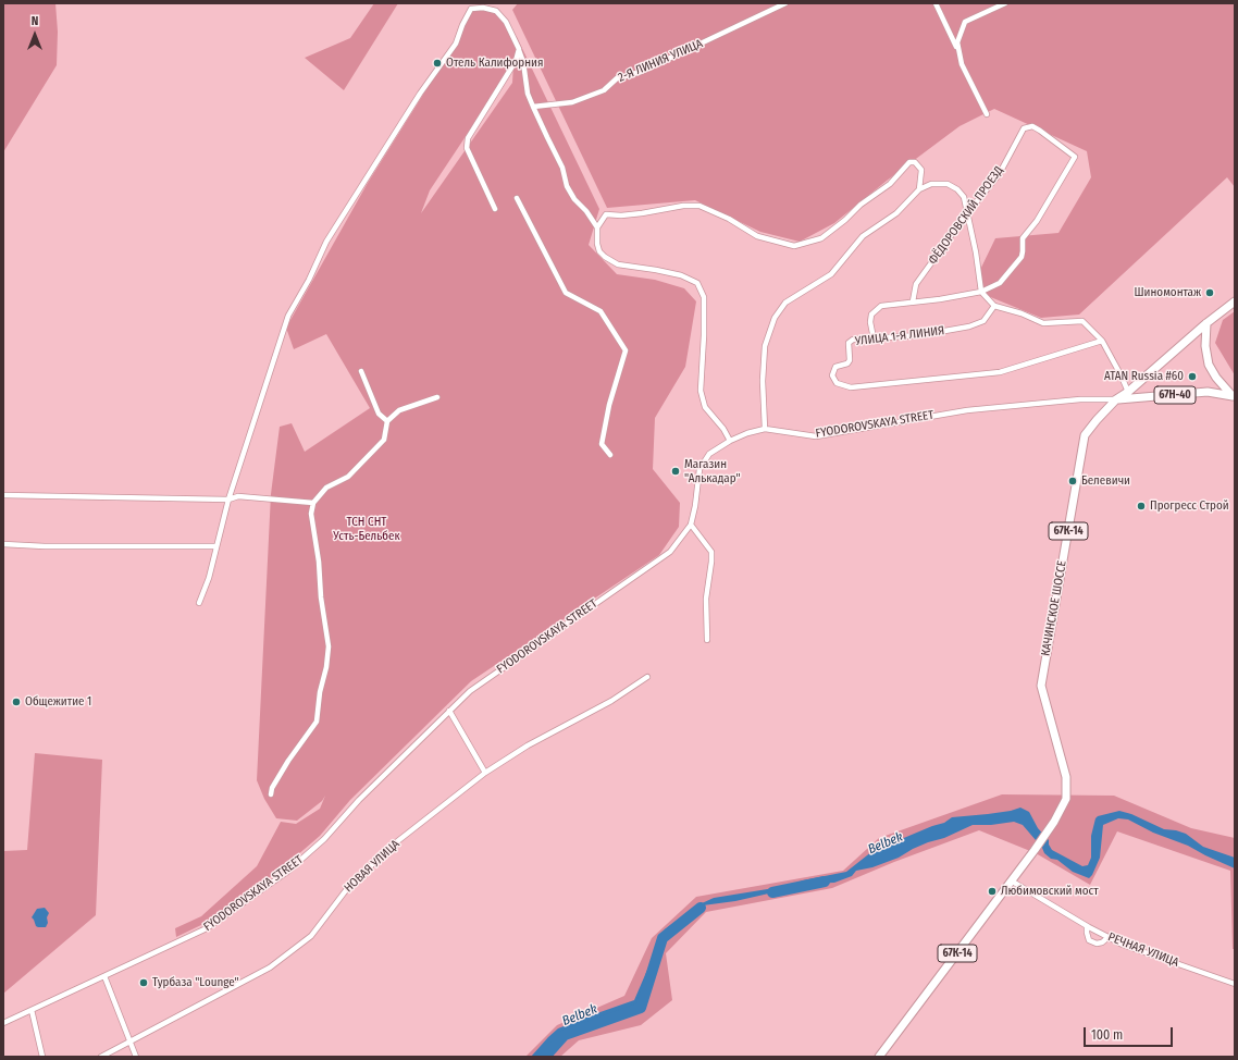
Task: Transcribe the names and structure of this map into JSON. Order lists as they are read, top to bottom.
{
  "streets": {
    "main road": ["67H-40", "67К-14", "КАЧИНСКОЕ ШОССЕ"],
    "street": [
      "2-Я ЛИНИЯ УЛИЦА",
      "ФЁДОРОВСКИЙ ПРОЕЗД",
      "УЛИЦА 1-Я ЛИНИЯ",
      "FYODOROVSKAYA STREET",
      "НОВАЯ УЛИЦА",
      "РЕЧНАЯ УЛИЦА"
    ]
  },
  "crossings": [
    ["67H-40", "FYODOROVSKAYA STREET"],
    ["67H-40", "КАЧИНСКОЕ ШОССЕ"],
    ["FYODOROVSKAYA STREET", "КАЧИНСКОЕ ШОССЕ"],
    ["67К-14", "КАЧИНСКОЕ ШОССЕ"],
    ["67К-14", "РЕЧНАЯ УЛИЦА"],
    ["КАЧИНСКОЕ ШОССЕ", "РЕЧНАЯ УЛИЦА"]
  ],
  "water": ["Belbek"],
  "parks": ["ТСН СНТ Усть-Бельбек"],
  "places": [
    "Отель Калифорния",
    "Шиномонтаж",
    "ATAN Russia #60",
    "Магазин \"Алькадар\"",
    "Белевичи",
    "Прогресс Строй",
    "Общежитие 1",
    "Любимовский мост",
    "Турбаза \"Lounge\""
  ],
  "scale_bar": "100 m",
  "north": "top"
}
